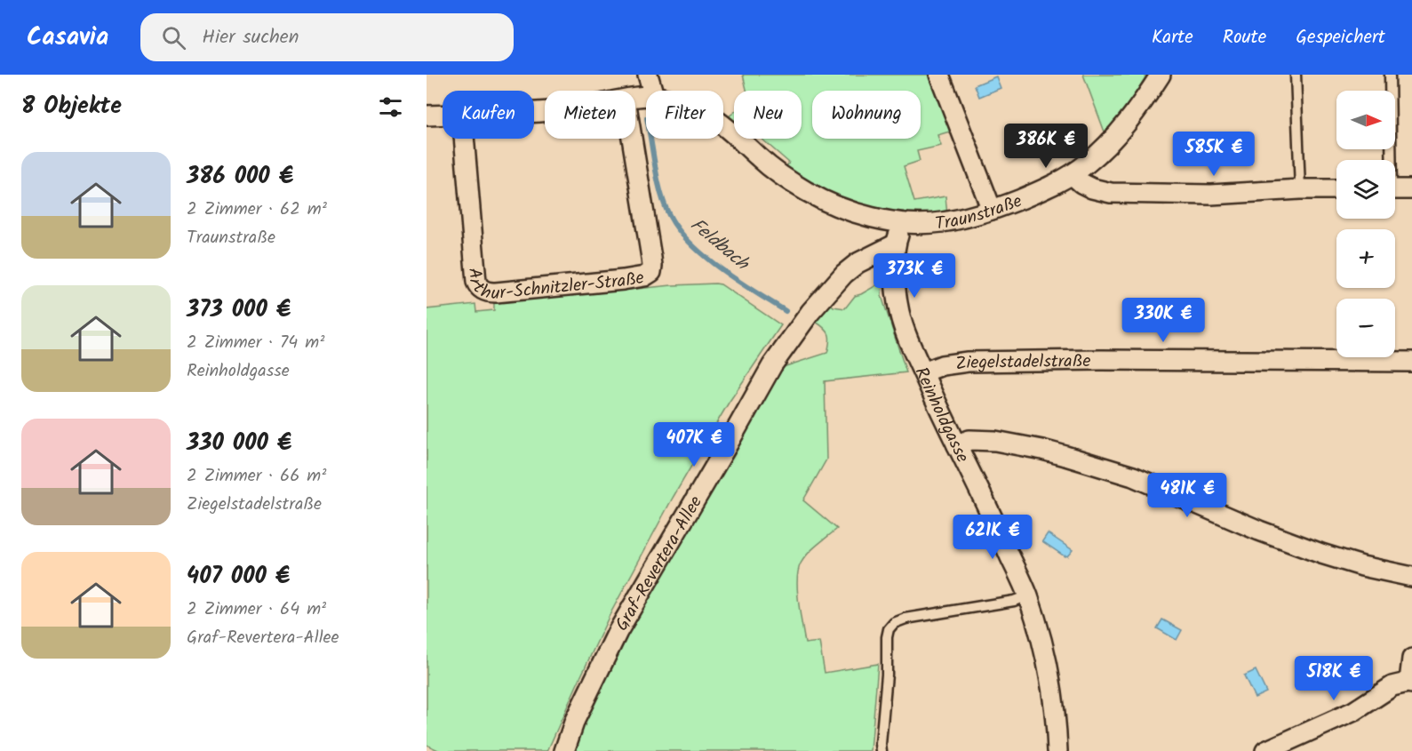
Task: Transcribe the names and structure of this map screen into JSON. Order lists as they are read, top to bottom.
{
  "streets": {
    "street": [
      "Traunstraße",
      "Arthur-Schnitzler-Straße",
      "Ziegelstadelstraße",
      "Reinholdgasse",
      "Graf-Revertera-Allee"
    ]
  },
  "crossings": [
    ["Traunstraße", "Reinholdgasse"],
    ["Ziegelstadelstraße", "Reinholdgasse"],
    ["Reinholdgasse", "Graf-Revertera-Allee"]
  ],
  "water": ["Feldbach"],
  "north": "right",
  "page": {
    "header": "Casavia",
    "search": "Hier suchen",
    "nav": ["Karte", "Route", "Gespeichert"],
    "heading": "8 Objekte",
    "map_buttons": ["+", "−"],
    "chip": [
      "Kaufen",
      "Mieten",
      "Filter",
      "Neu",
      "Wohnung"
    ],
    "price": [
      "386K €",
      "585K €",
      "373K €",
      "330K €",
      "407K €",
      "481K €",
      "621K €",
      "518K €"
    ],
    "list": [
      {
        "name": "386 000 €",
        "note": "2 Zimmer · 62 m² · Traunstraße"
      },
      {
        "name": "373 000 €",
        "note": "2 Zimmer · 74 m² · Reinholdgasse"
      },
      {
        "name": "330 000 €",
        "note": "2 Zimmer · 66 m² · Ziegelstadelstraße"
      },
      {
        "name": "407 000 €",
        "note": "2 Zimmer · 64 m² · Graf-Revertera-Allee"
      }
    ]
  }
}
